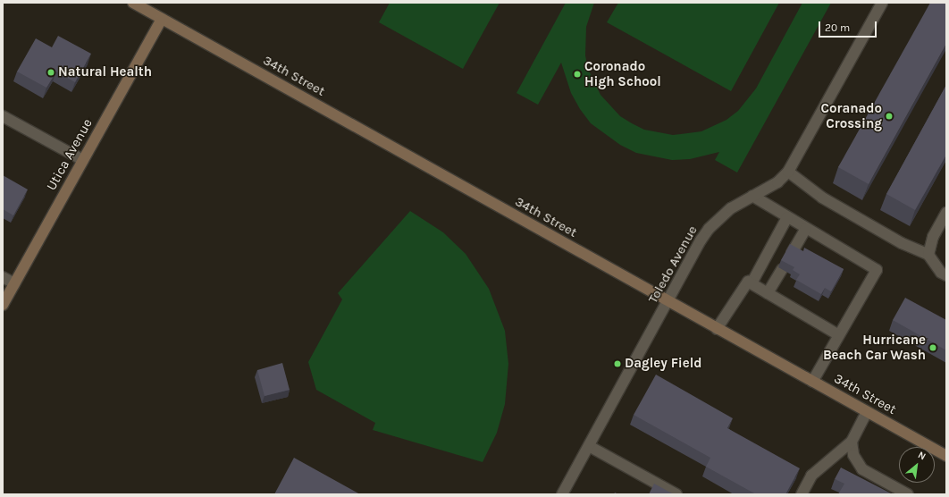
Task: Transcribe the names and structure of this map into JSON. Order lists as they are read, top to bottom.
{
  "streets": {
    "main road": ["34th Street", "Utica Avenue"],
    "street": ["Toledo Avenue"]
  },
  "crossings": [
    ["34th Street", "Utica Avenue"],
    ["34th Street", "Toledo Avenue"]
  ],
  "places": [
    "Natural Health",
    "Coronado High School",
    "Coranado Crossing",
    "Hurricane Beach Car Wash",
    "Dagley Field"
  ],
  "scale_bar": "20 m",
  "north": "top right"
}
